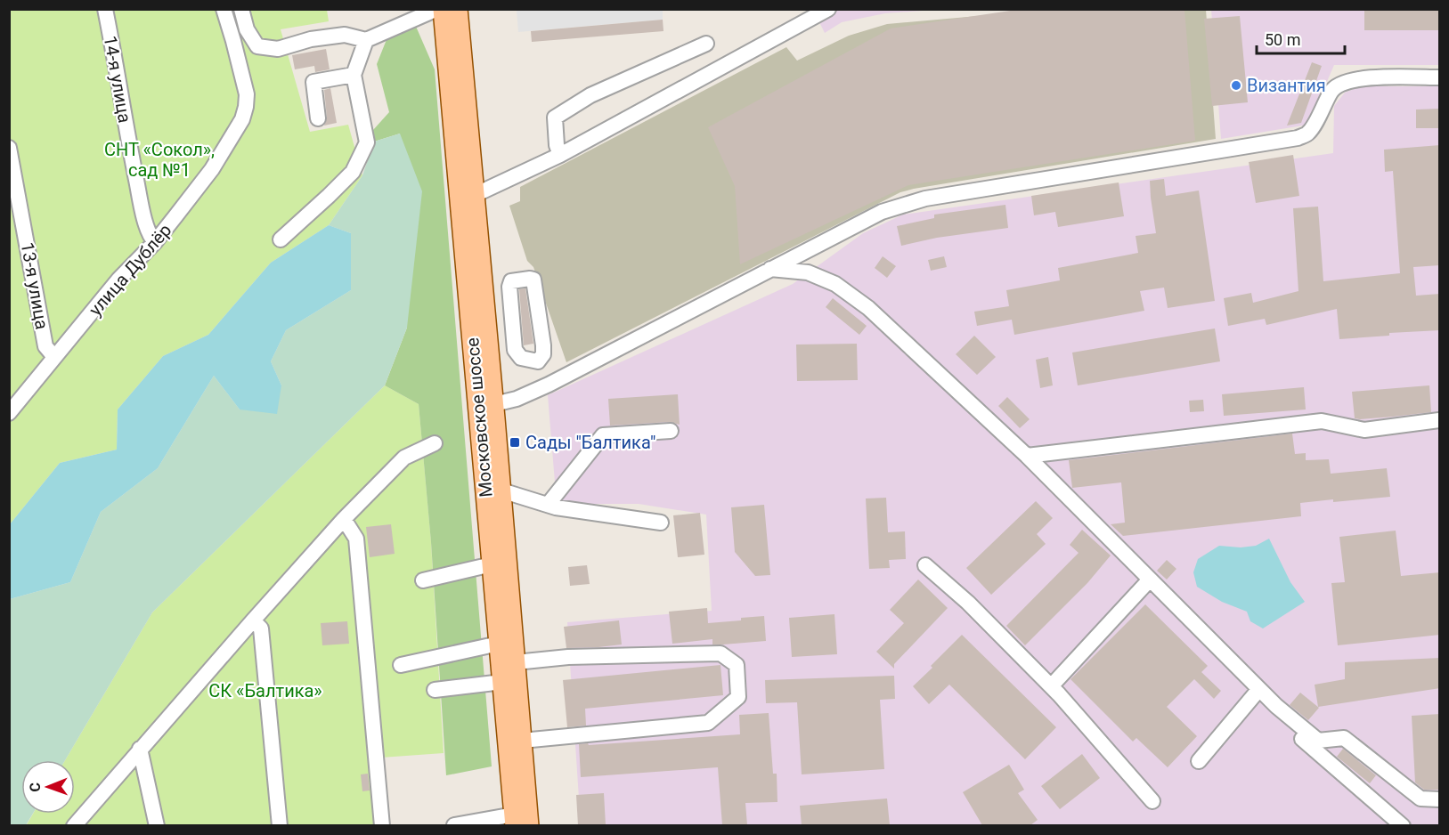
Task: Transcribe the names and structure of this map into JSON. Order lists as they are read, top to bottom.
{
  "streets": {
    "main road": ["Московское шоссе"],
    "street": ["14-я улица", "улица Дублёр", "13-я улица"]
  },
  "crossings": [
    ["14-я улица", "улица Дублёр"],
    ["улица Дублёр", "13-я улица"]
  ],
  "parks": ["СНТ «Сокол», сад №1", "СК «Балтика»"],
  "places": {
    "other": ["Византия"],
    "transit": ["Сады \"Балтика\""]
  },
  "scale_bar": "50 m",
  "north": "left"
}
